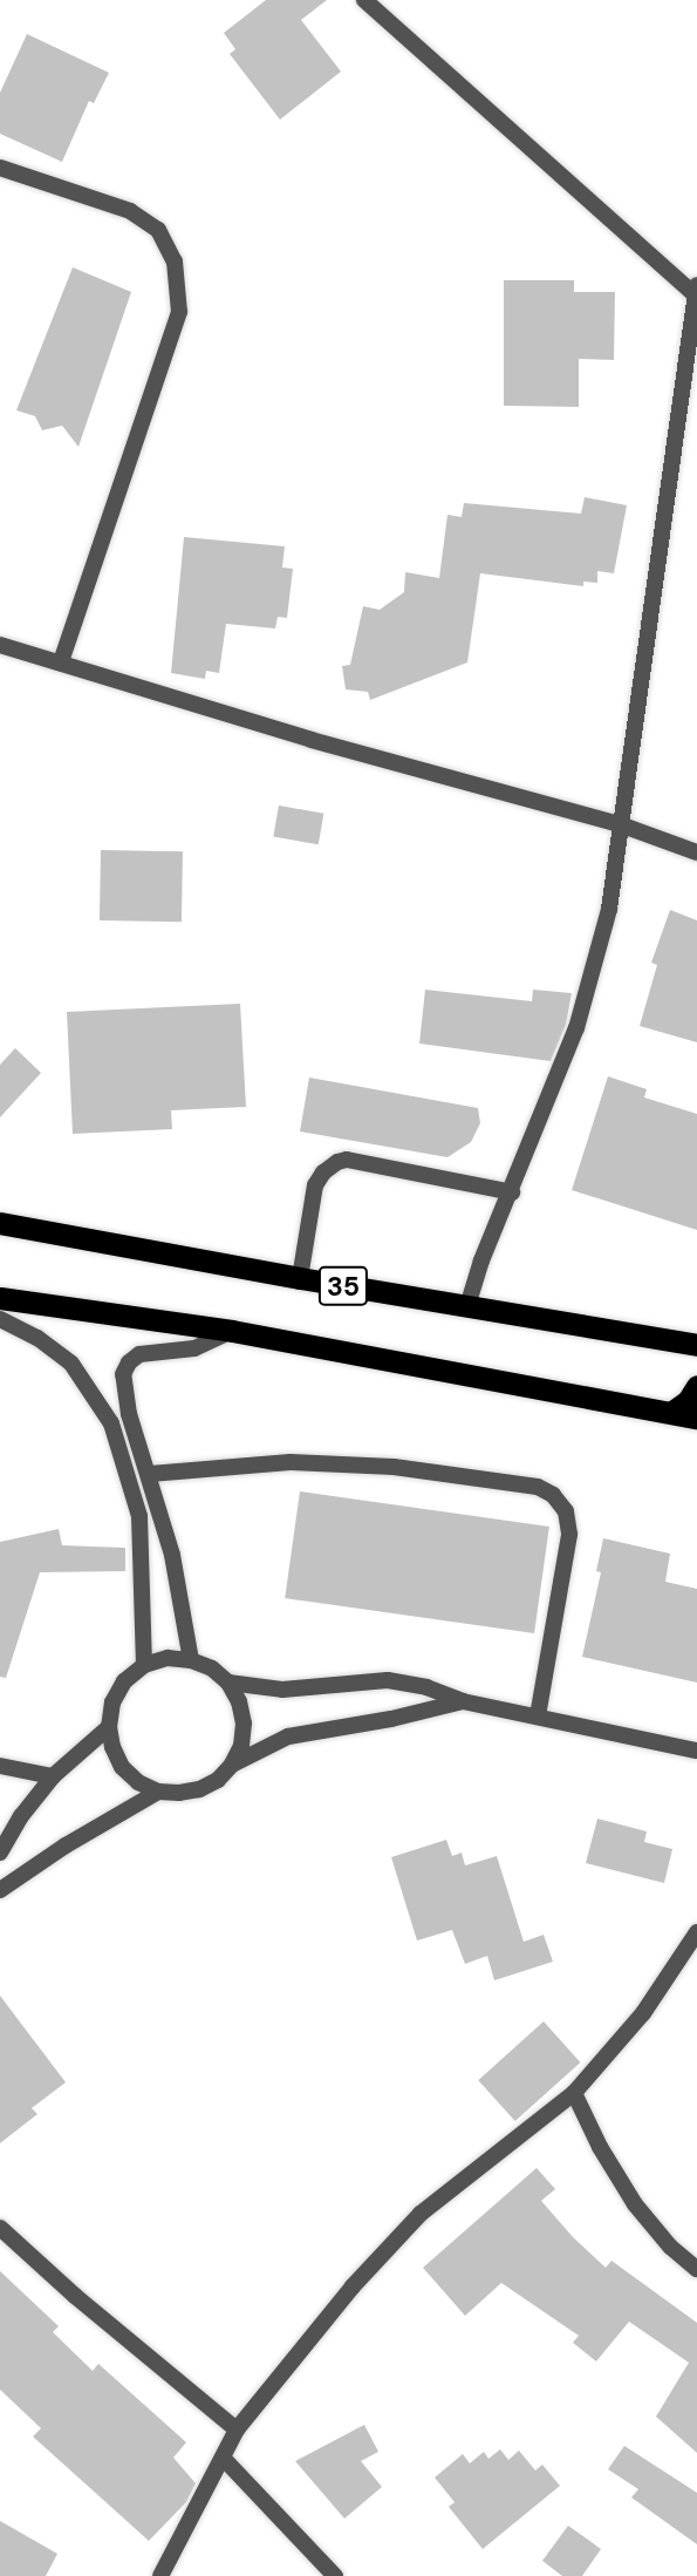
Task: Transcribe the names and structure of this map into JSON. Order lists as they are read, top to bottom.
{
  "streets": {
    "highway": ["35"]
  }
}
